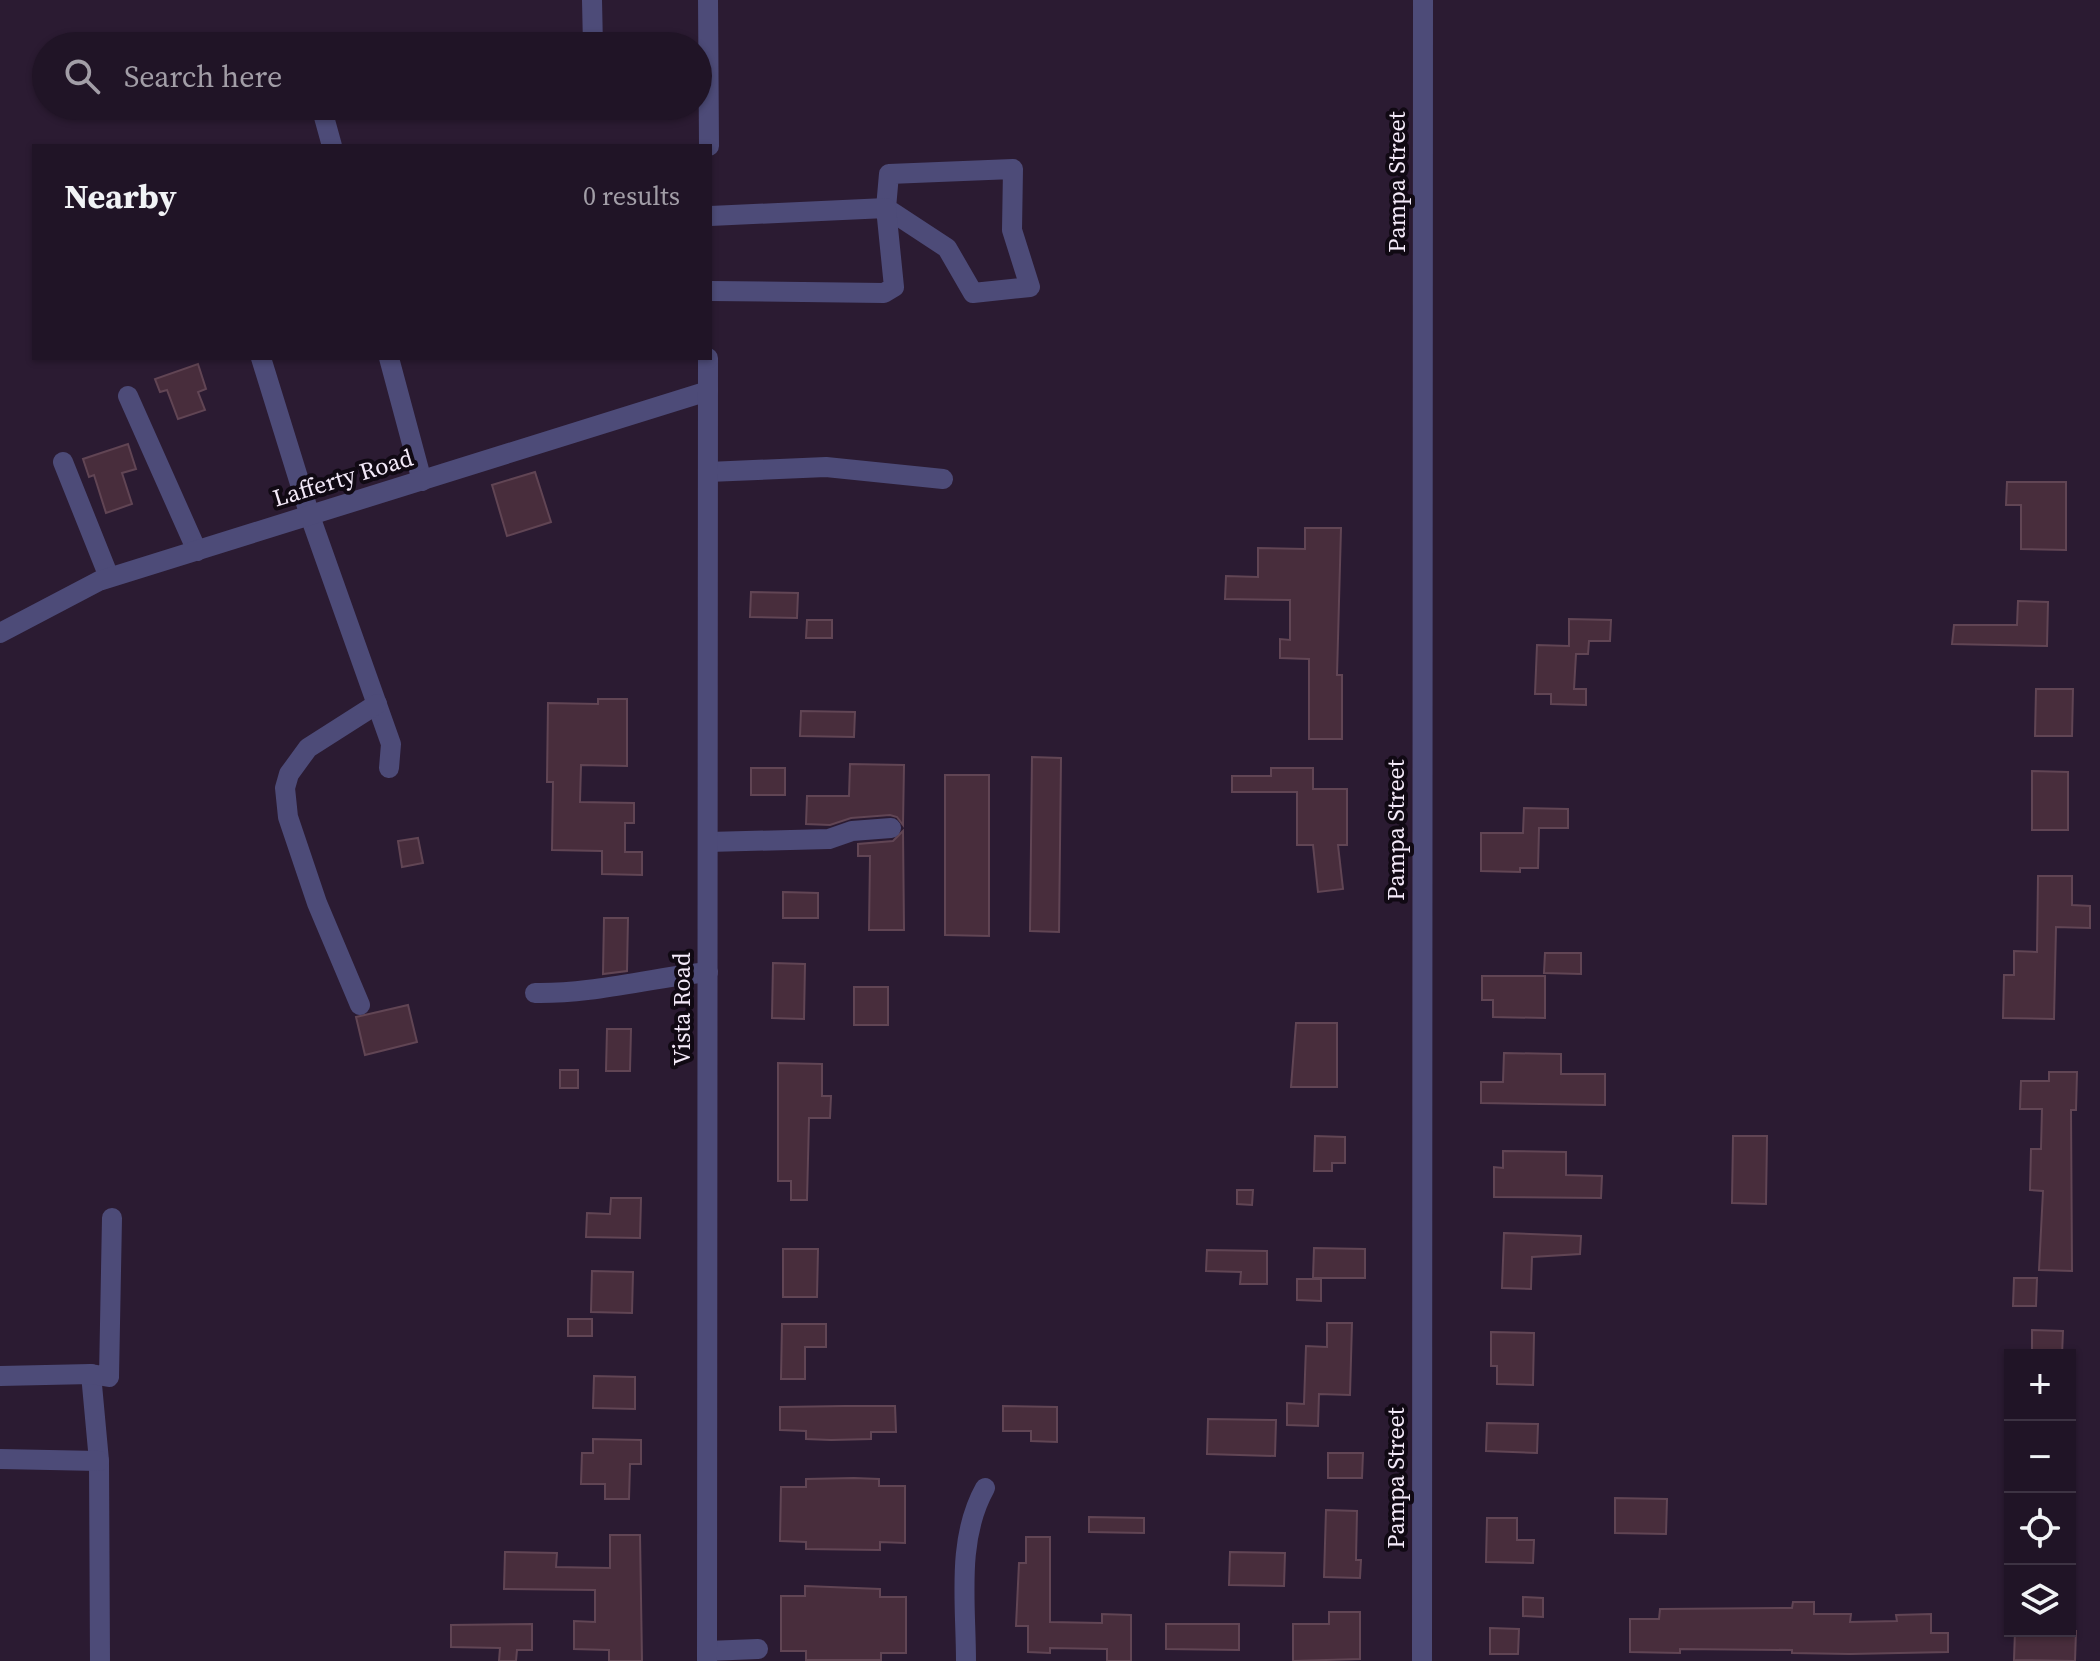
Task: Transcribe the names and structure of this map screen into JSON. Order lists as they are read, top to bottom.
{
  "streets": {
    "street": ["Pampa Street", "Lafferty Road", "Vista Road"]
  },
  "crossings": [
    ["Lafferty Road", "Vista Road"]
  ],
  "page": {
    "search": "Search here",
    "heading": ["Nearby", "0 results"],
    "map_buttons": ["+", "−"]
  }
}
